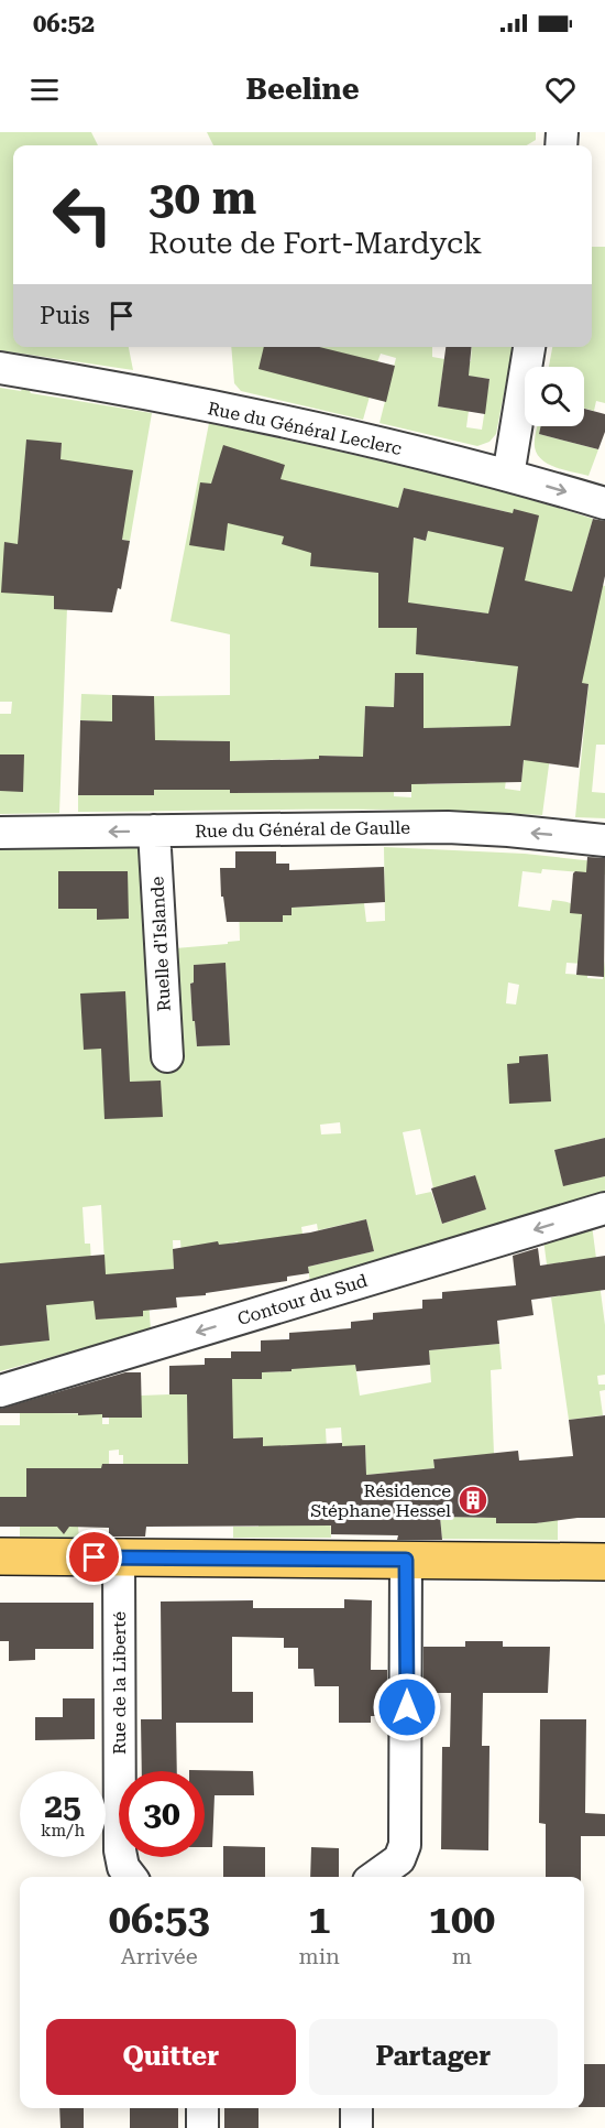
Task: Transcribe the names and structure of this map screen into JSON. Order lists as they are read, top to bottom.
{
  "streets": {
    "street": [
      "Rue du Général Leclerc",
      "Rue du Général de Gaulle",
      "Ruelle d'Islande",
      "Contour du Sud",
      "Rue de la Liberté"
    ]
  },
  "crossings": [
    ["Rue du Général de Gaulle", "Ruelle d'Islande"]
  ],
  "one_way": ["Rue du Général de Gaulle", "Contour du Sud"],
  "places": {
    "building": ["Résidence Stéphane Hessel"]
  },
  "page": {
    "status": "06:52",
    "header": "Beeline",
    "turn": ["30 m", "Route de Fort-Mardyck"],
    "then": "Puis",
    "speed": "25 km/h",
    "limit": "30",
    "eta": [
      "06:53",
      "Arrivée",
      "1",
      "min",
      "100",
      "m"
    ],
    "buttons": ["Quitter", "Partager"]
  }
}
